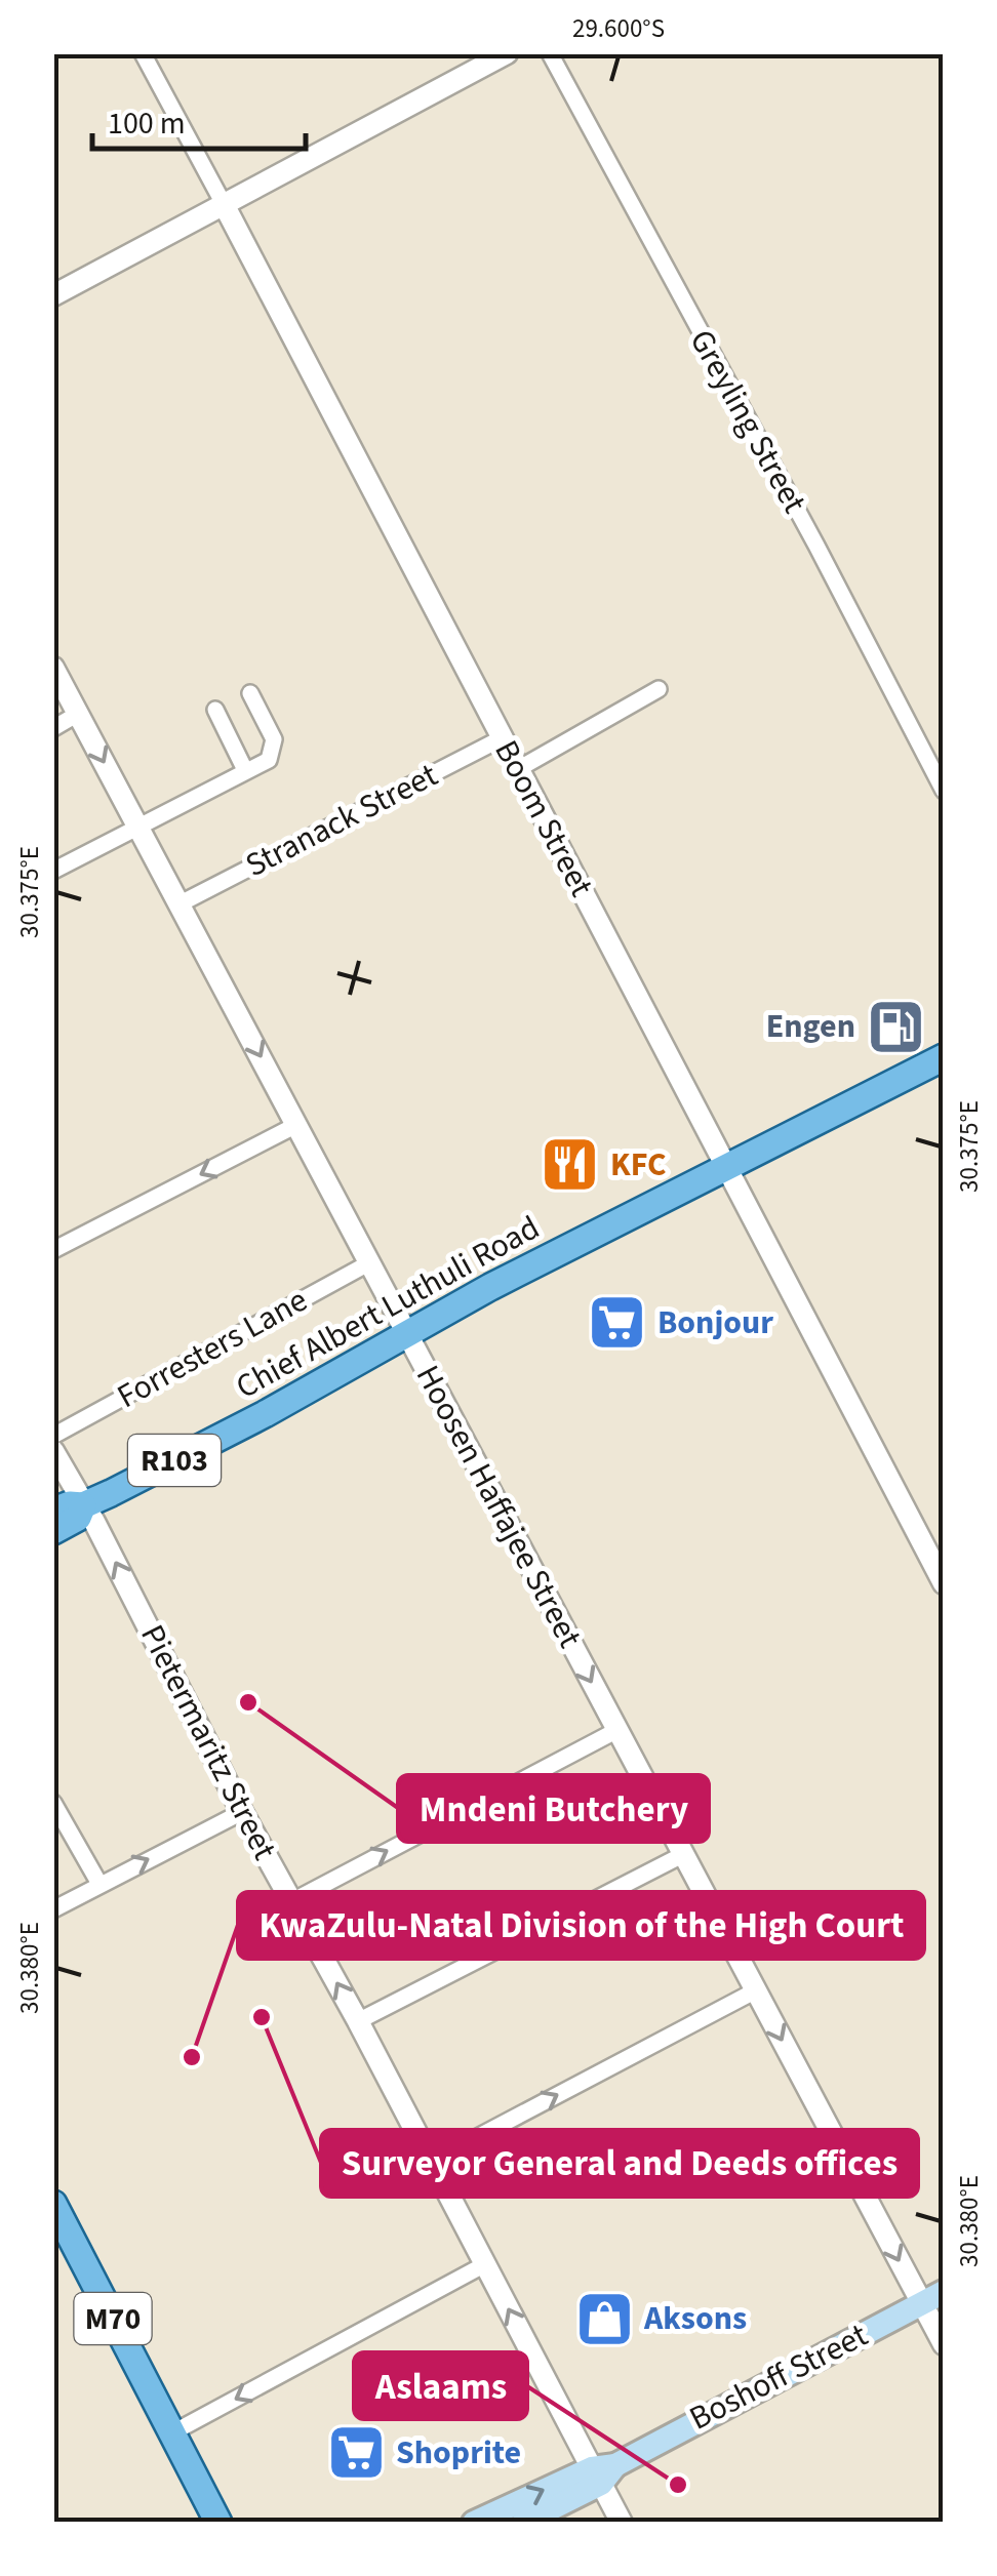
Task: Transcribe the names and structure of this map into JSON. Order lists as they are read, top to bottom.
{
  "streets": {
    "main road": [
      "Chief Albert Luthuli Road",
      "R103",
      "M70",
      "Boshoff Street"
    ],
    "street": [
      "Greyling Street",
      "Boom Street",
      "Stranack Street",
      "Forresters Lane",
      "Hoosen Haffajee Street",
      "Pietermaritz Street"
    ]
  },
  "crossings": [
    ["Boom Street", "Stranack Street"],
    ["Boom Street", "Chief Albert Luthuli Road"],
    ["Stranack Street", "Hoosen Haffajee Street"],
    ["Chief Albert Luthuli Road", "Hoosen Haffajee Street"],
    ["Chief Albert Luthuli Road", "Pietermaritz Street"],
    ["Forresters Lane", "Hoosen Haffajee Street"],
    ["Hoosen Haffajee Street", "Boshoff Street"],
    ["Pietermaritz Street", "Boshoff Street"]
  ],
  "one_way": ["Hoosen Haffajee Street", "Pietermaritz Street"],
  "places": {
    "fuel station": ["Engen"],
    "restaurant": ["KFC"],
    "supermarket": ["Bonjour", "Shoprite"],
    "other": [
      "Mndeni Butchery",
      "Surveyor General and Deeds offices",
      "KwaZulu-Natal Division of the High Court",
      "Aslaams"
    ],
    "shop": ["Aksons"]
  },
  "scale_bar": "100 m",
  "coordinates": ["29.600°S", "30.375°E", "30.380°E"]
}
